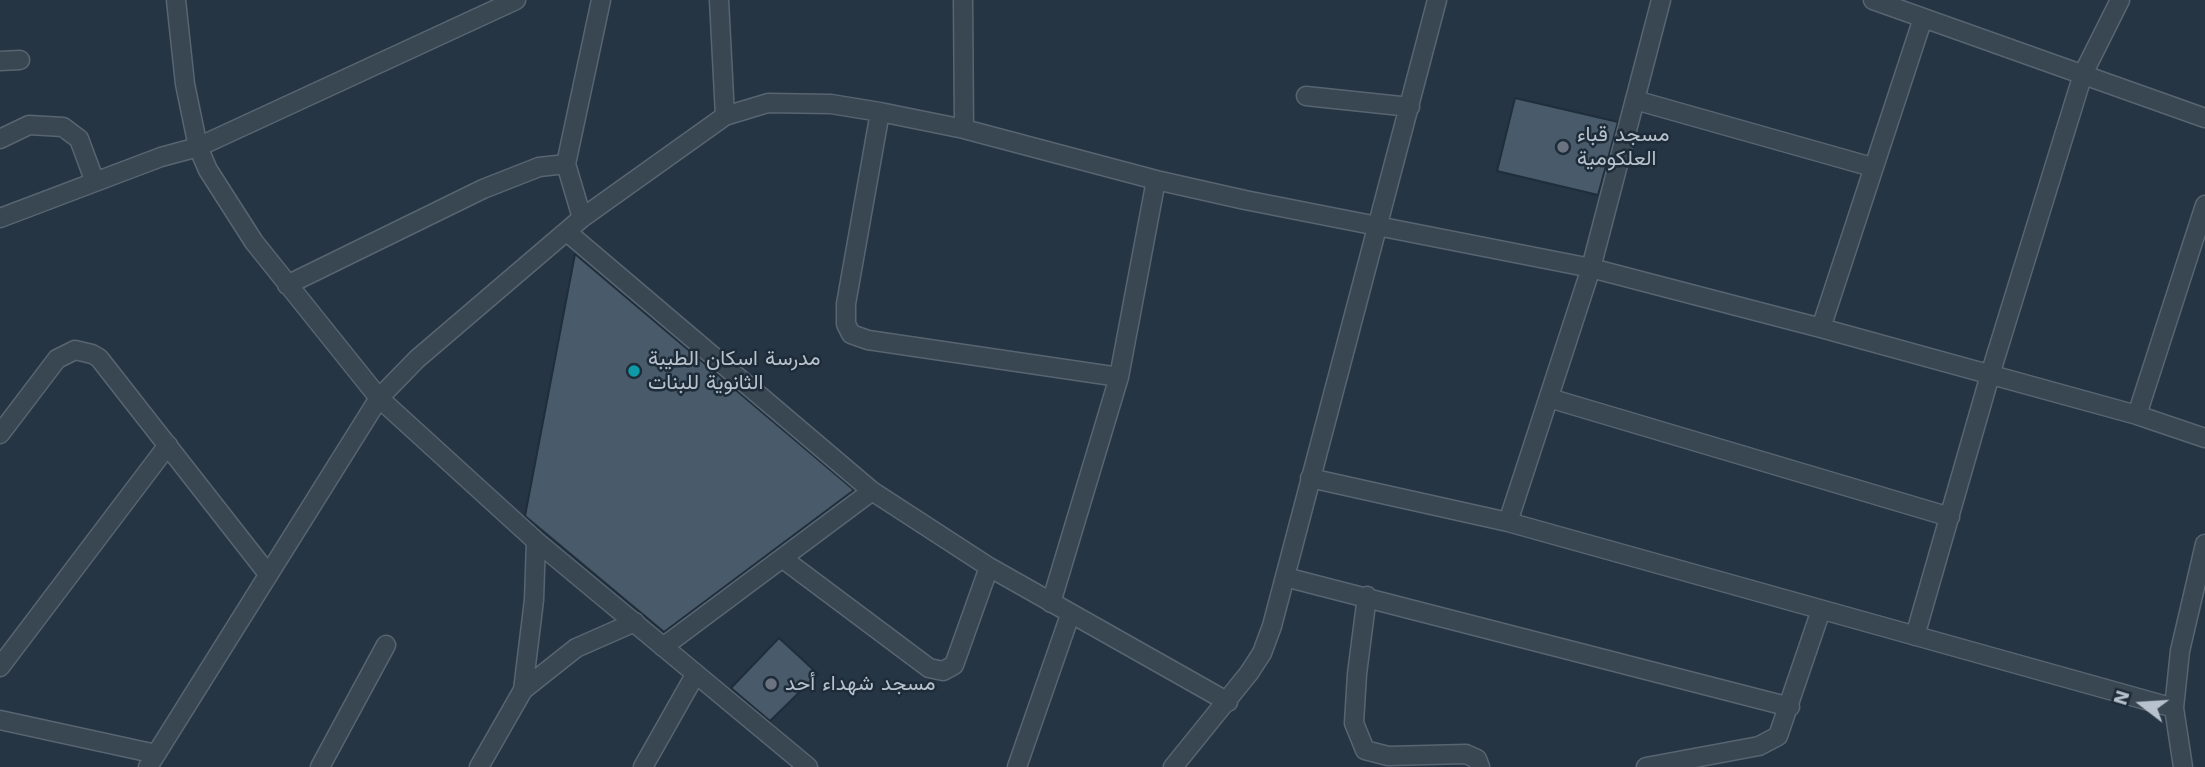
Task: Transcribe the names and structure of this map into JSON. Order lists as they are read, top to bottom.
{
  "places": ["مسجد قباء العلكومية", "مدرسة اسكان الطيبة الثانوية للبنات", "مسجد شهداء أحد"],
  "north": "left"
}
